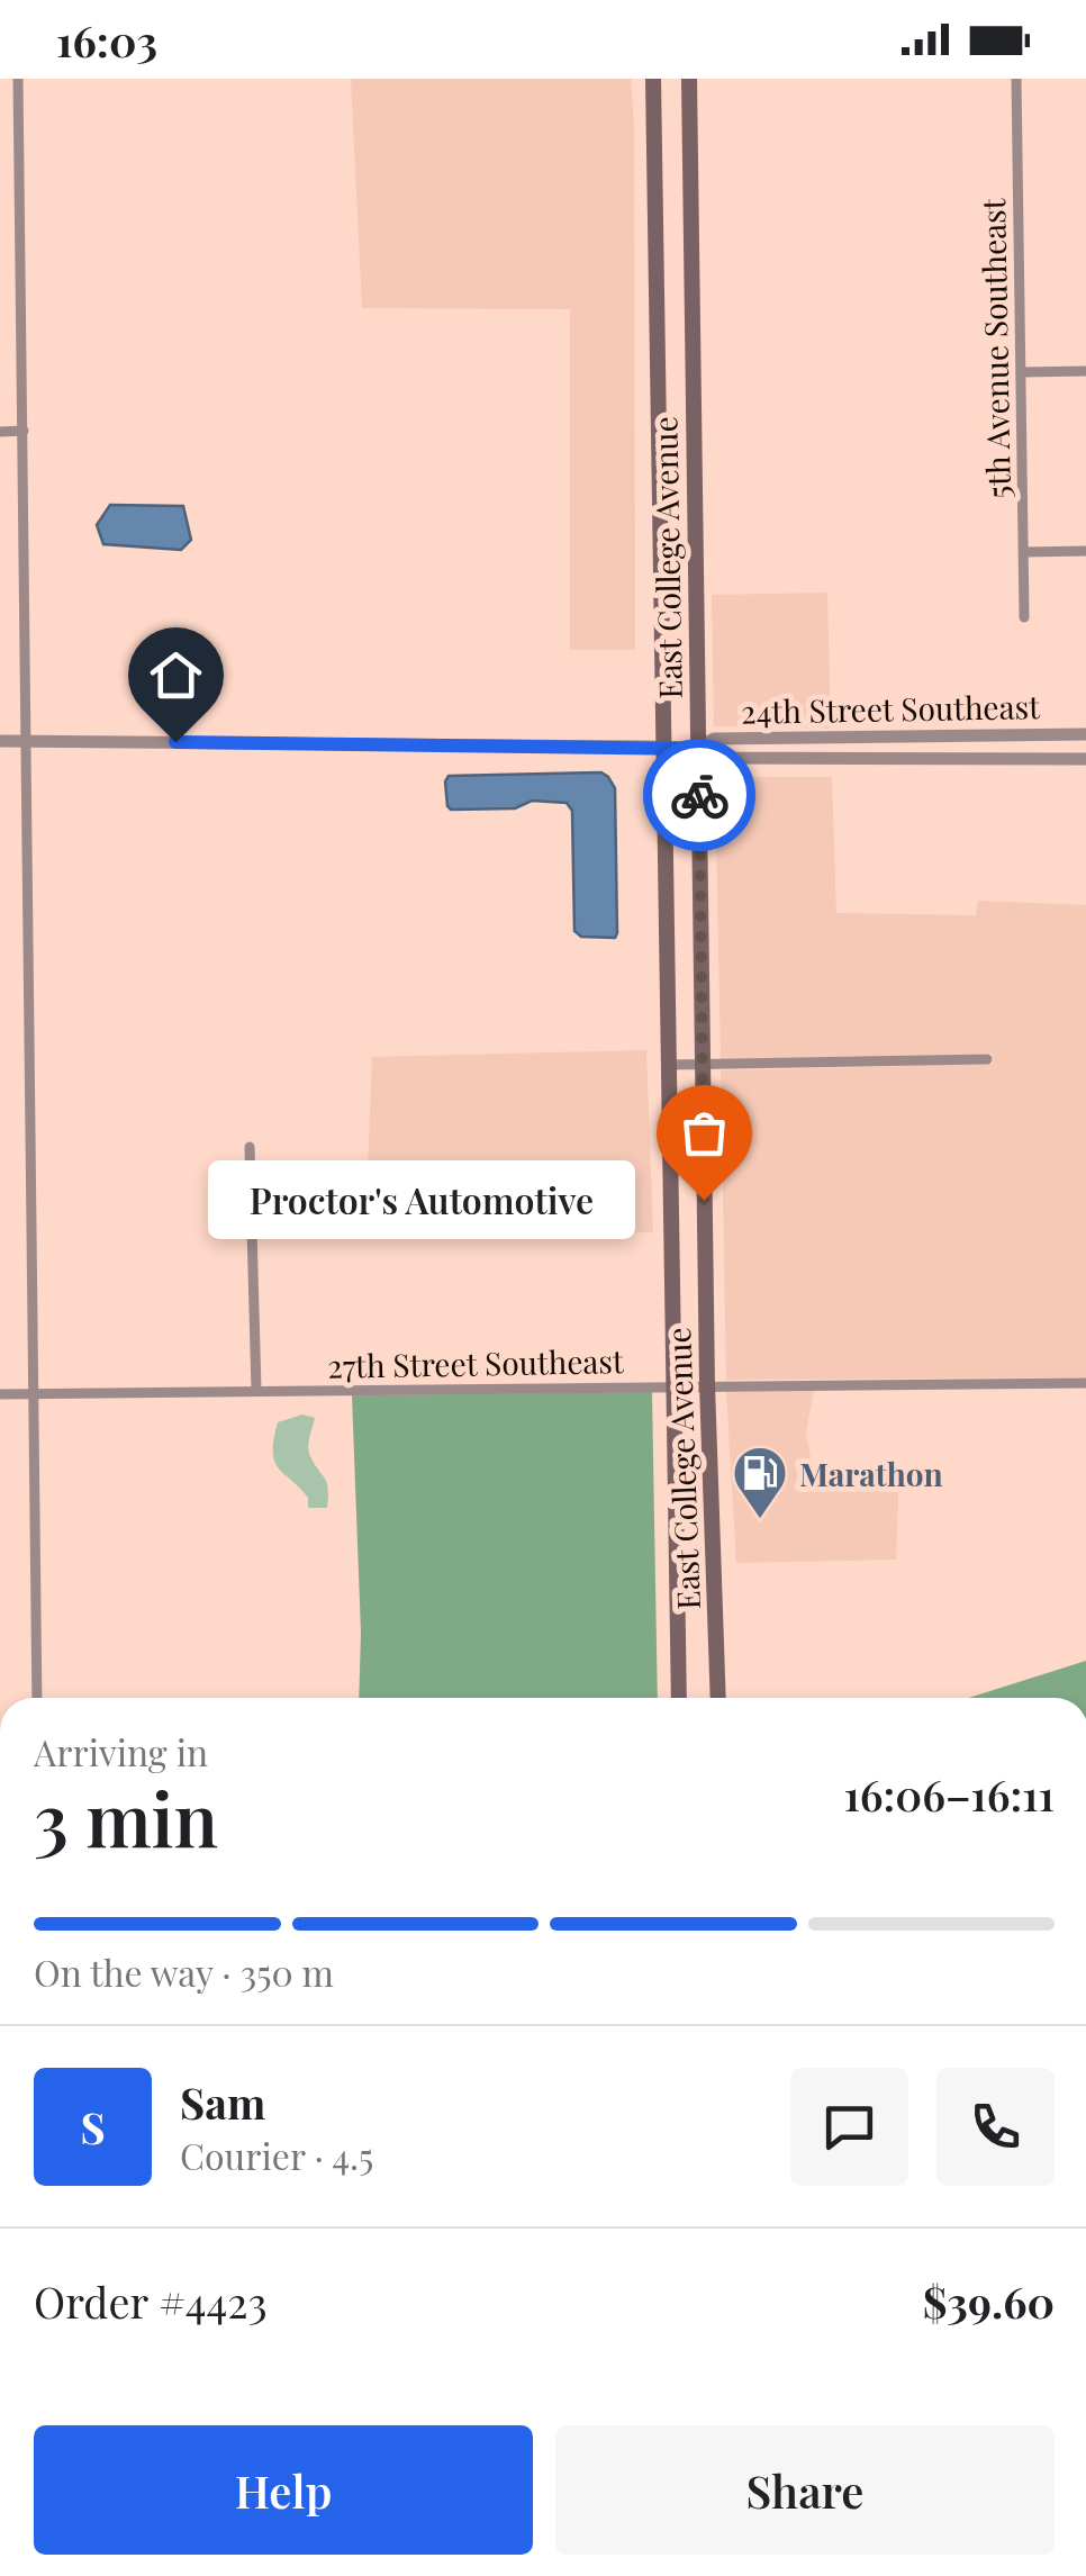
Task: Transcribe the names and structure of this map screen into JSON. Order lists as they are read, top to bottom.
{
  "streets": {
    "main road": ["East College Avenue"],
    "street": ["5th Avenue Southeast", "24th Street Southeast", "27th Street Southeast"]
  },
  "crossings": [
    ["East College Avenue", "24th Street Southeast"],
    ["East College Avenue", "27th Street Southeast"]
  ],
  "places": {
    "other": ["Proctor's Automotive"],
    "fuel station": ["Marathon"]
  },
  "page": {
    "status": "16:03",
    "bubble": "Proctor's Automotive",
    "heading": ["3 min", "Arriving in", "16:06–16:11"],
    "panel": [
      "Sam",
      "Courier · 4.5",
      "Order #4423",
      "$39.60"
    ],
    "bar": "On the way · 350 m",
    "round": "S",
    "buttons": ["Help", "Share"]
  }
}
